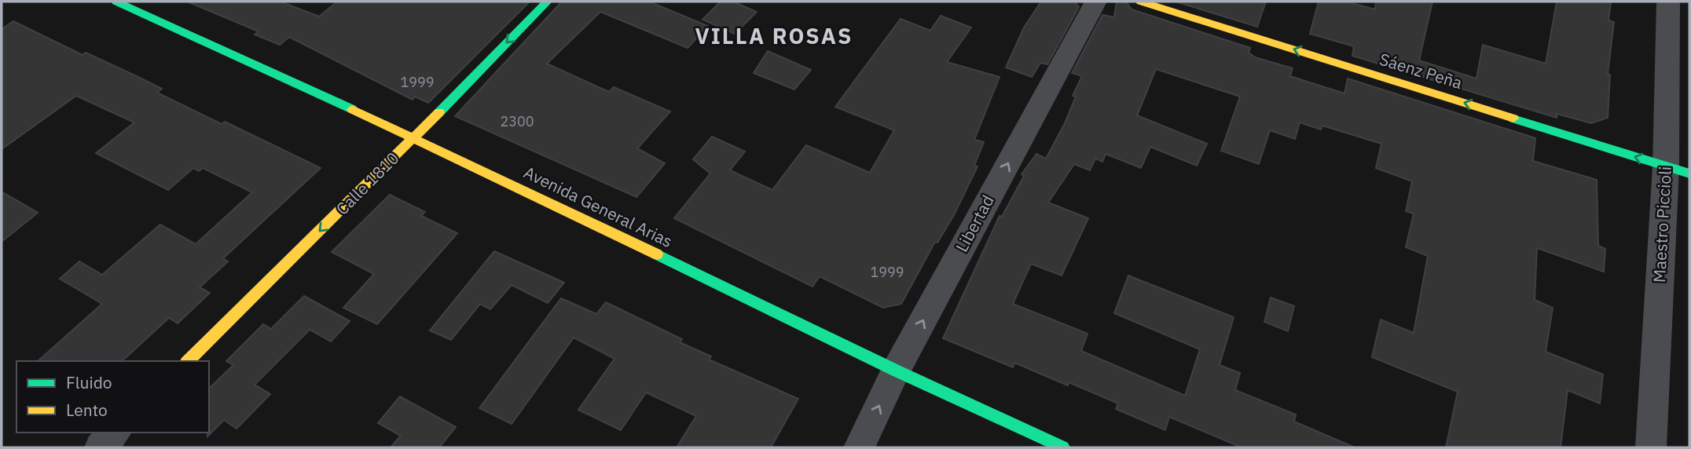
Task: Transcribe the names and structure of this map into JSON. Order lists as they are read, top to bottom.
{
  "streets": {
    "main road": ["Sáenz Peña", "Calle 1810", "Avenida General Arias"],
    "street": ["Libertad", "Maestro Piccioli"]
  },
  "crossings": [
    ["Sáenz Peña", "Maestro Piccioli"],
    ["Calle 1810", "Avenida General Arias"],
    ["Avenida General Arias", "Libertad"]
  ],
  "one_way": ["Sáenz Peña", "Calle 1810", "Libertad"],
  "districts": ["VILLA ROSAS"],
  "house_numbers": ["1999", "2300", "1999"],
  "legend": ["Fluido", "Lento"]
}
